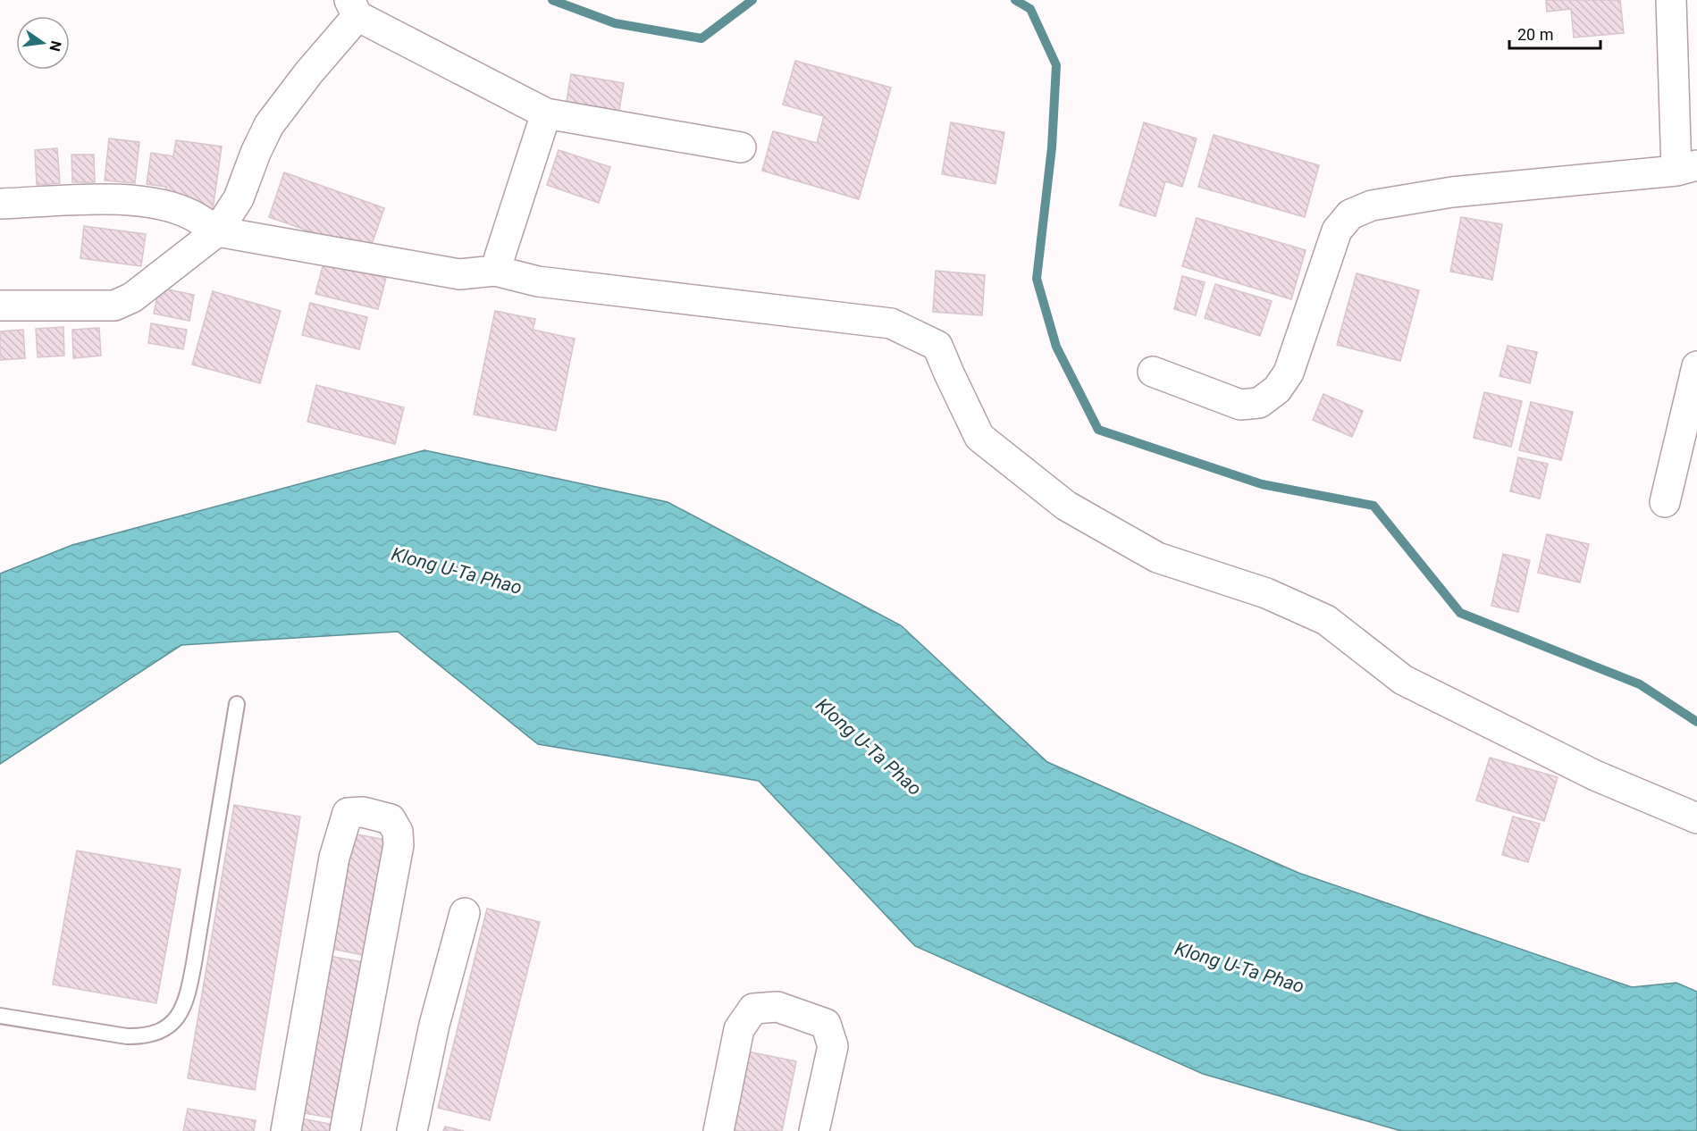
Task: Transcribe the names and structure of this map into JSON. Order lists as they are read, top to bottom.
{
  "water": ["Klong U-Ta Phao"],
  "scale_bar": "20 m",
  "north": "right"
}
